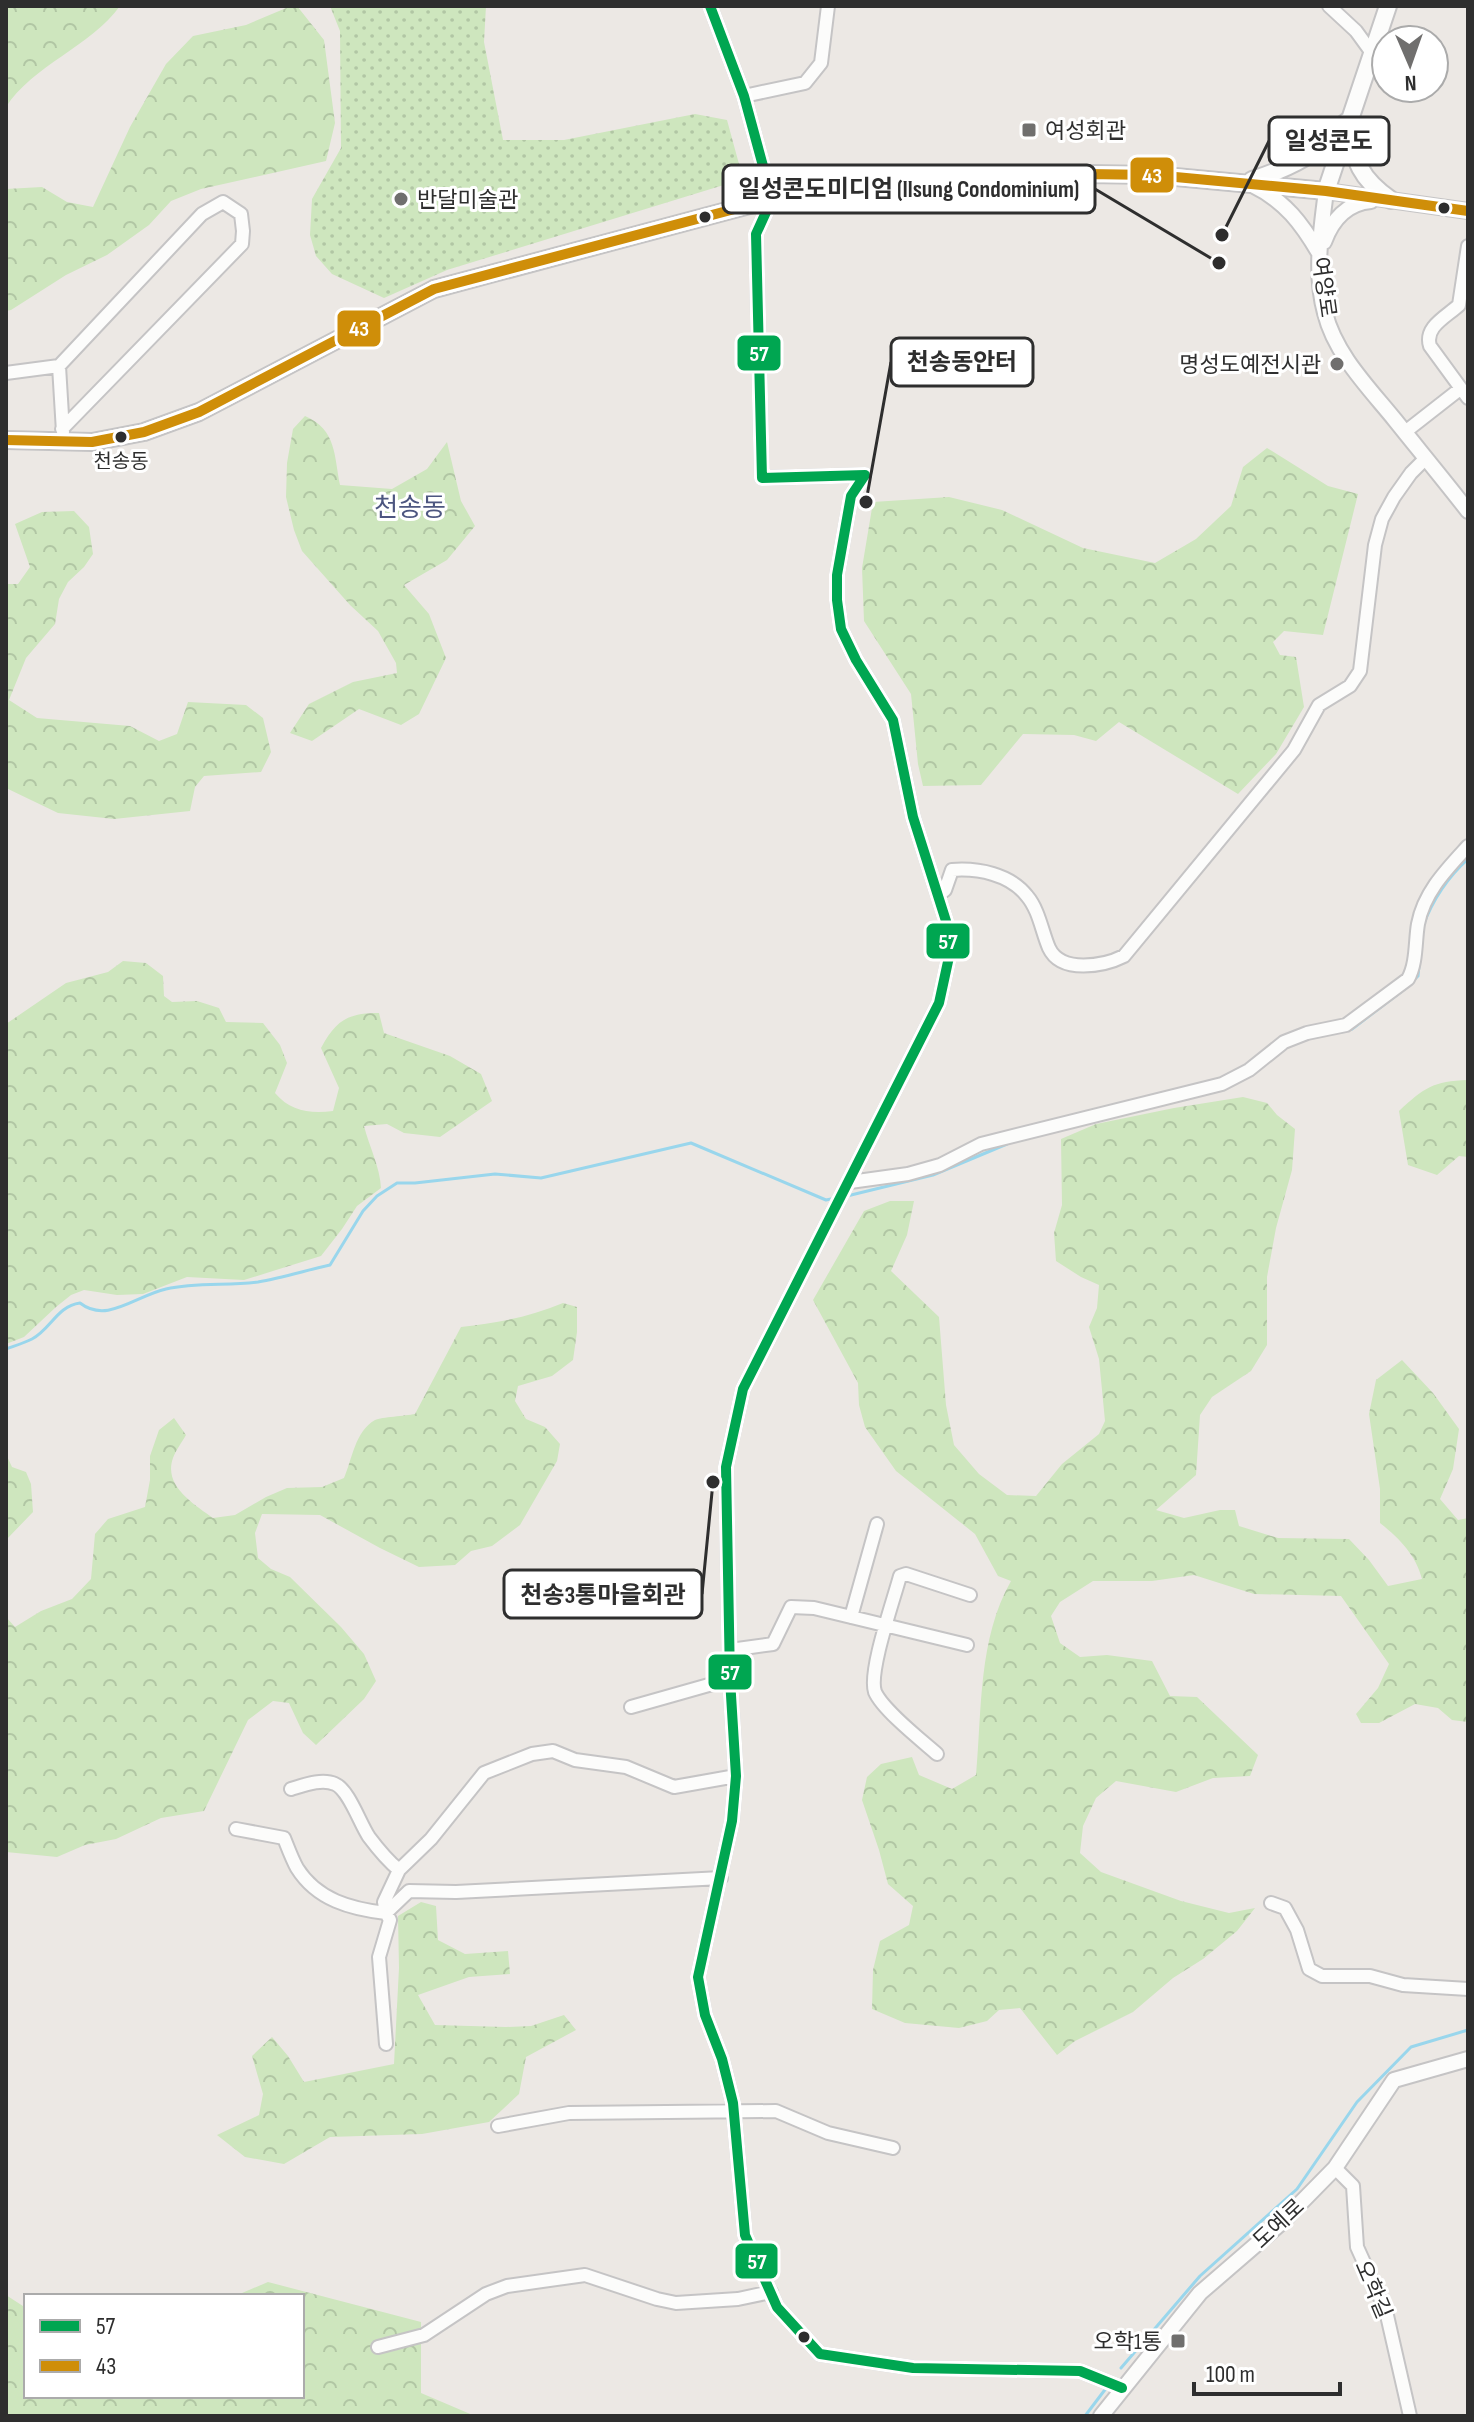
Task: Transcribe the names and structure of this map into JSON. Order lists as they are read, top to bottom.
{
  "streets": {
    "main road": ["여양로"],
    "street": ["도예로", "오학길"]
  },
  "crossings": [
    ["도예로", "오학길"]
  ],
  "districts": ["천송동"],
  "places": {
    "transit": ["여성회관", "오학1통"],
    "other": [
      "반달미술관",
      "일성콘도",
      "일성콘도미디엄 (Ilsung Condominium)",
      "명성도예전시관",
      "천송동",
      "천송동안터",
      "천송3통마을회관"
    ]
  },
  "lines": ["transit line 57", "transit line 43"],
  "legend": ["57", "43"],
  "scale_bar": "100 m",
  "north": "bottom"
}
